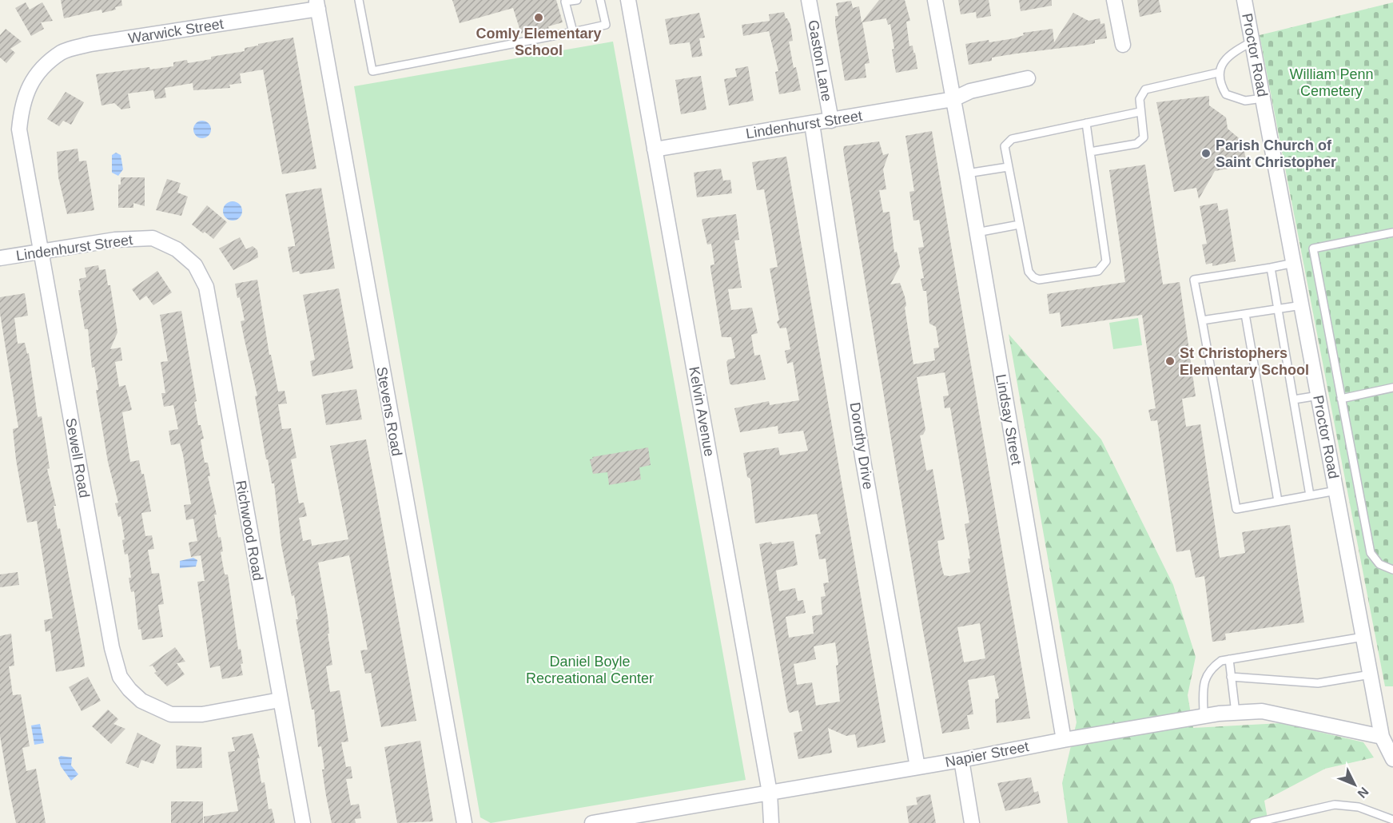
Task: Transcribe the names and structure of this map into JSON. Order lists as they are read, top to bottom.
{
  "streets": {
    "street": [
      "Warwick Street",
      "Proctor Road",
      "Gaston Lane",
      "Lindenhurst Street",
      "Stevens Road",
      "Kelvin Avenue",
      "Lindsay Street",
      "Dorothy Drive",
      "Sewell Road",
      "Richwood Road",
      "Napier Street"
    ]
  },
  "crossings": [
    ["Warwick Street", "Stevens Road"],
    ["Warwick Street", "Sewell Road"],
    ["Proctor Road", "Napier Street"],
    ["Gaston Lane", "Lindenhurst Street"],
    ["Lindenhurst Street", "Kelvin Avenue"],
    ["Lindenhurst Street", "Lindsay Street"],
    ["Lindenhurst Street", "Dorothy Drive"],
    ["Lindenhurst Street", "Sewell Road"],
    ["Lindenhurst Street", "Richwood Road"],
    ["Kelvin Avenue", "Napier Street"],
    ["Lindsay Street", "Napier Street"],
    ["Dorothy Drive", "Napier Street"],
    ["Sewell Road", "Richwood Road"]
  ],
  "parks": ["William Penn Cemetery", "Daniel Boyle Recreational Center"],
  "places": ["Comly Elementary School", "Parish Church of Saint Christopher", "St Christophers Elementary School"],
  "north": "bottom right"
}
